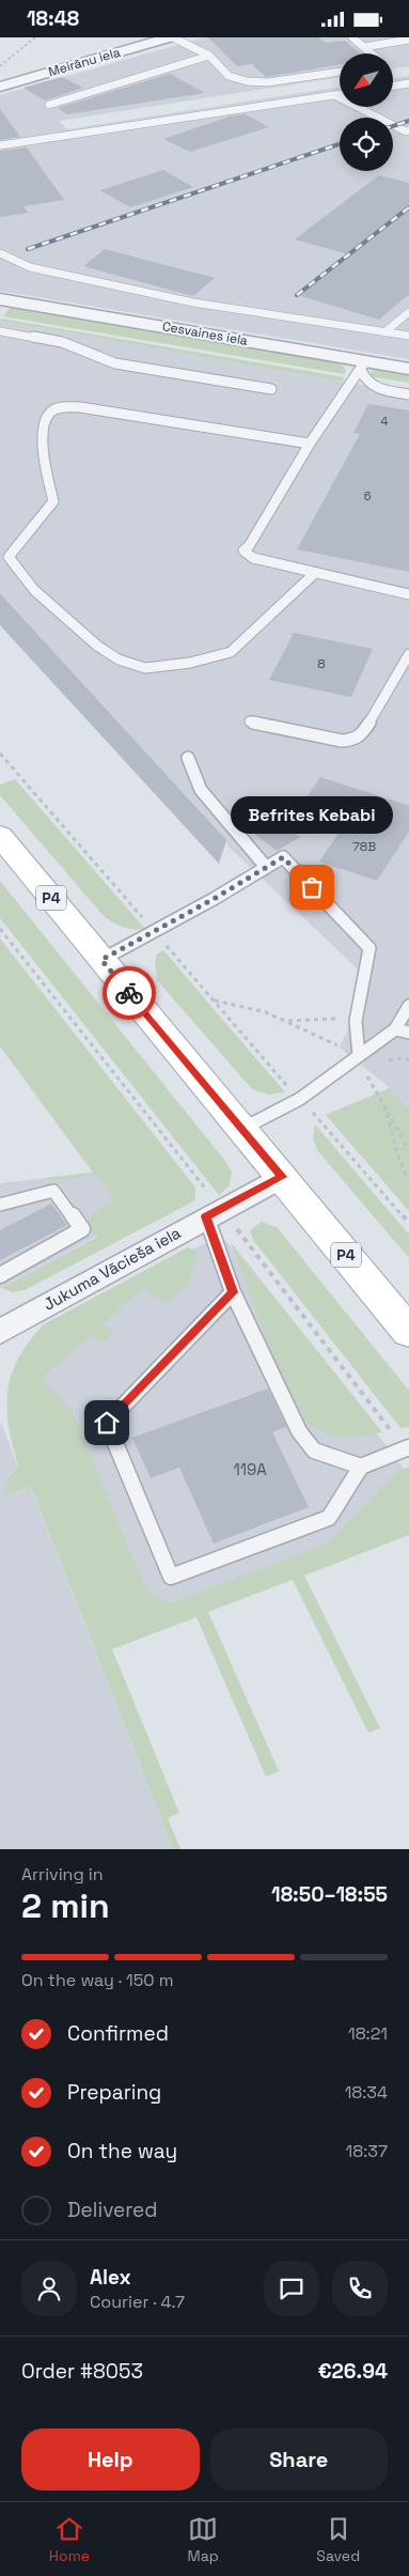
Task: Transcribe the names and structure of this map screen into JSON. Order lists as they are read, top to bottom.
{
  "streets": {
    "main road": ["P4"],
    "street": ["Meirānu iela", "Cesvaines iela", "Jukuma Vācieša iela"]
  },
  "crossings": [
    ["P4", "Jukuma Vācieša iela"]
  ],
  "places": ["Befrites Kebabi"],
  "house_numbers": [
    "4",
    "6",
    "8",
    "78B",
    "119A"
  ],
  "north": "bottom left",
  "page": {
    "status": "18:48",
    "bubble": "Befrites Kebabi",
    "heading": ["2 min", "Arriving in", "18:50–18:55"],
    "panel": [
      "Alex",
      "Courier · 4.7",
      "Order #8053",
      "€26.94"
    ],
    "bar": "On the way · 150 m",
    "list": [
      ["Confirmed", "18:21"],
      ["Preparing", "18:34"],
      ["On the way", "18:37"],
      "Delivered"
    ],
    "buttons": ["Help", "Share"],
    "tabs": ["Home", "Map", "Saved"]
  }
}
